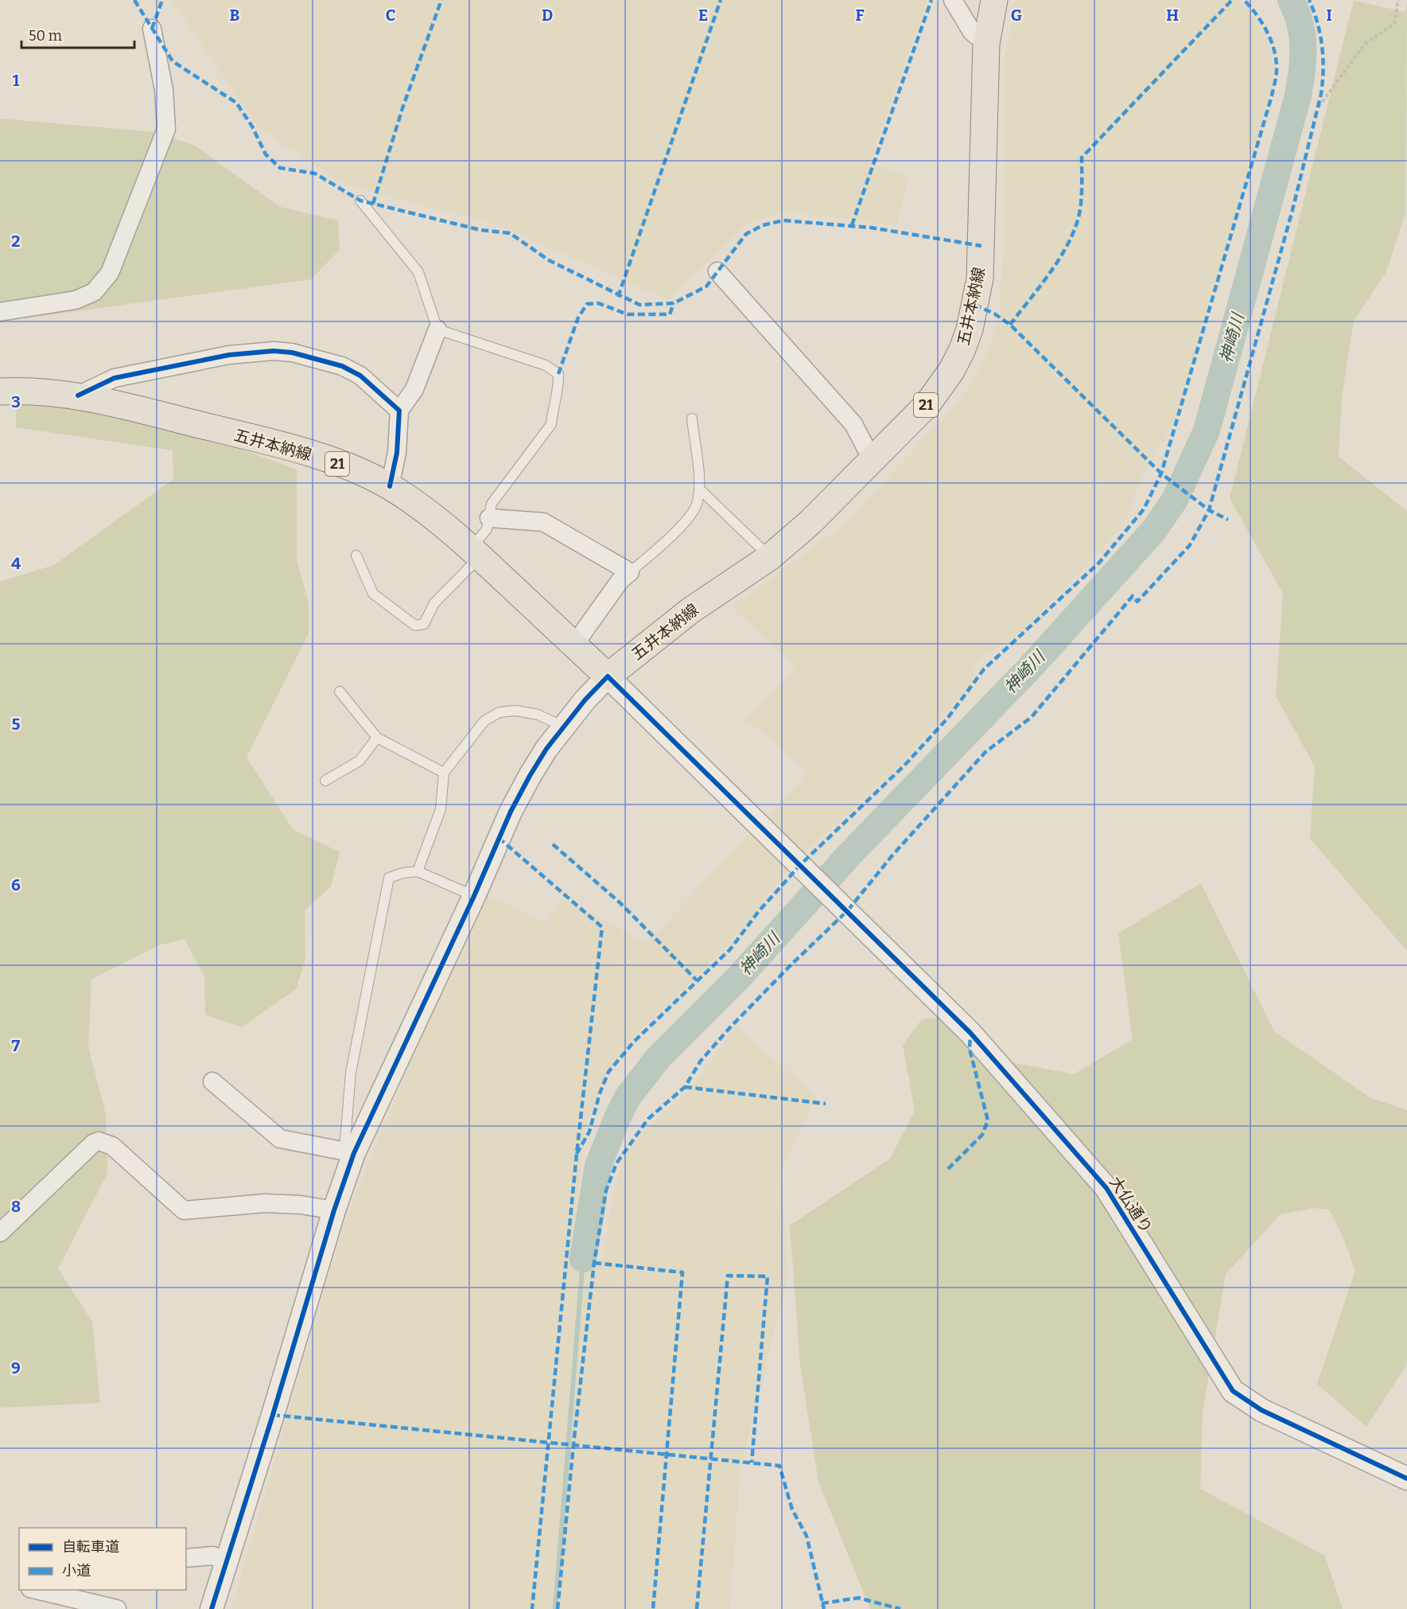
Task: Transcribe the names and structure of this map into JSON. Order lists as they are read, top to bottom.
{
  "streets": {
    "main road": ["五井本納線", "21"],
    "street": ["大仏通り"]
  },
  "crossings": [
    ["五井本納線", "大仏通り"]
  ],
  "water": ["神崎川"],
  "legend": ["自転車道", "小道"],
  "scale_bar": "50 m",
  "grid": {
    "columns": [
      "B",
      "C",
      "D",
      "E",
      "F",
      "G",
      "H",
      "I"
    ],
    "rows": [
      "1",
      "2",
      "3",
      "4",
      "5",
      "6",
      "7",
      "8",
      "9"
    ]
  }
}
